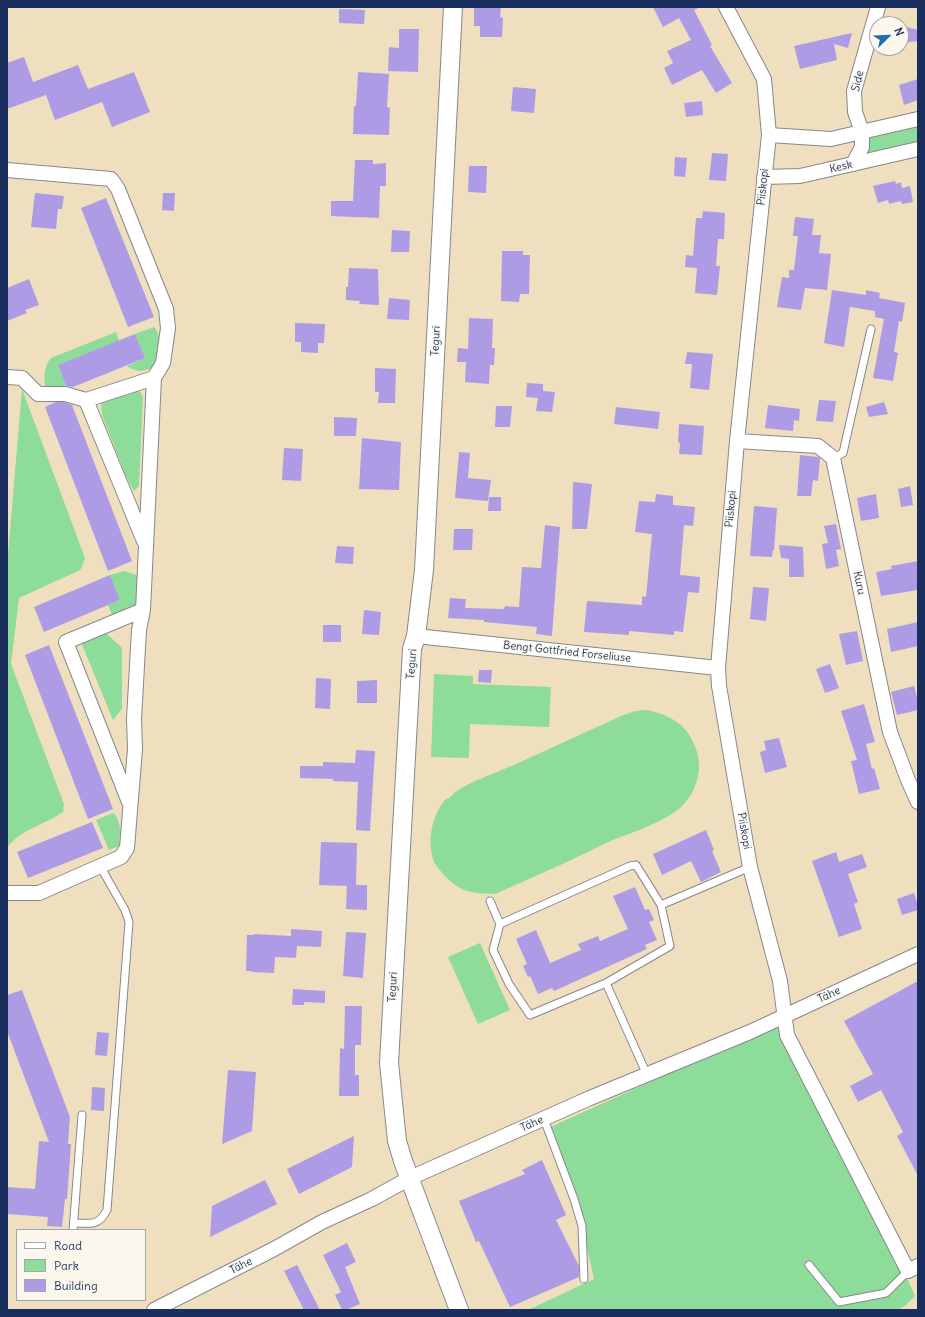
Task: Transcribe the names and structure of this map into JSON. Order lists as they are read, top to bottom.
{
  "streets": {
    "street": [
      "Side",
      "Kesk",
      "Piiskopi",
      "Teguri",
      "Kuru",
      "Bengt Gottfried Forseliuse",
      "Tähe"
    ]
  },
  "crossings": [
    ["Kesk", "Piiskopi"],
    ["Piiskopi", "Bengt Gottfried Forseliuse"],
    ["Piiskopi", "Tähe"],
    ["Teguri", "Bengt Gottfried Forseliuse"],
    ["Teguri", "Tähe"]
  ],
  "legend": ["Road", "Park", "Building"],
  "north": "top right"
}
